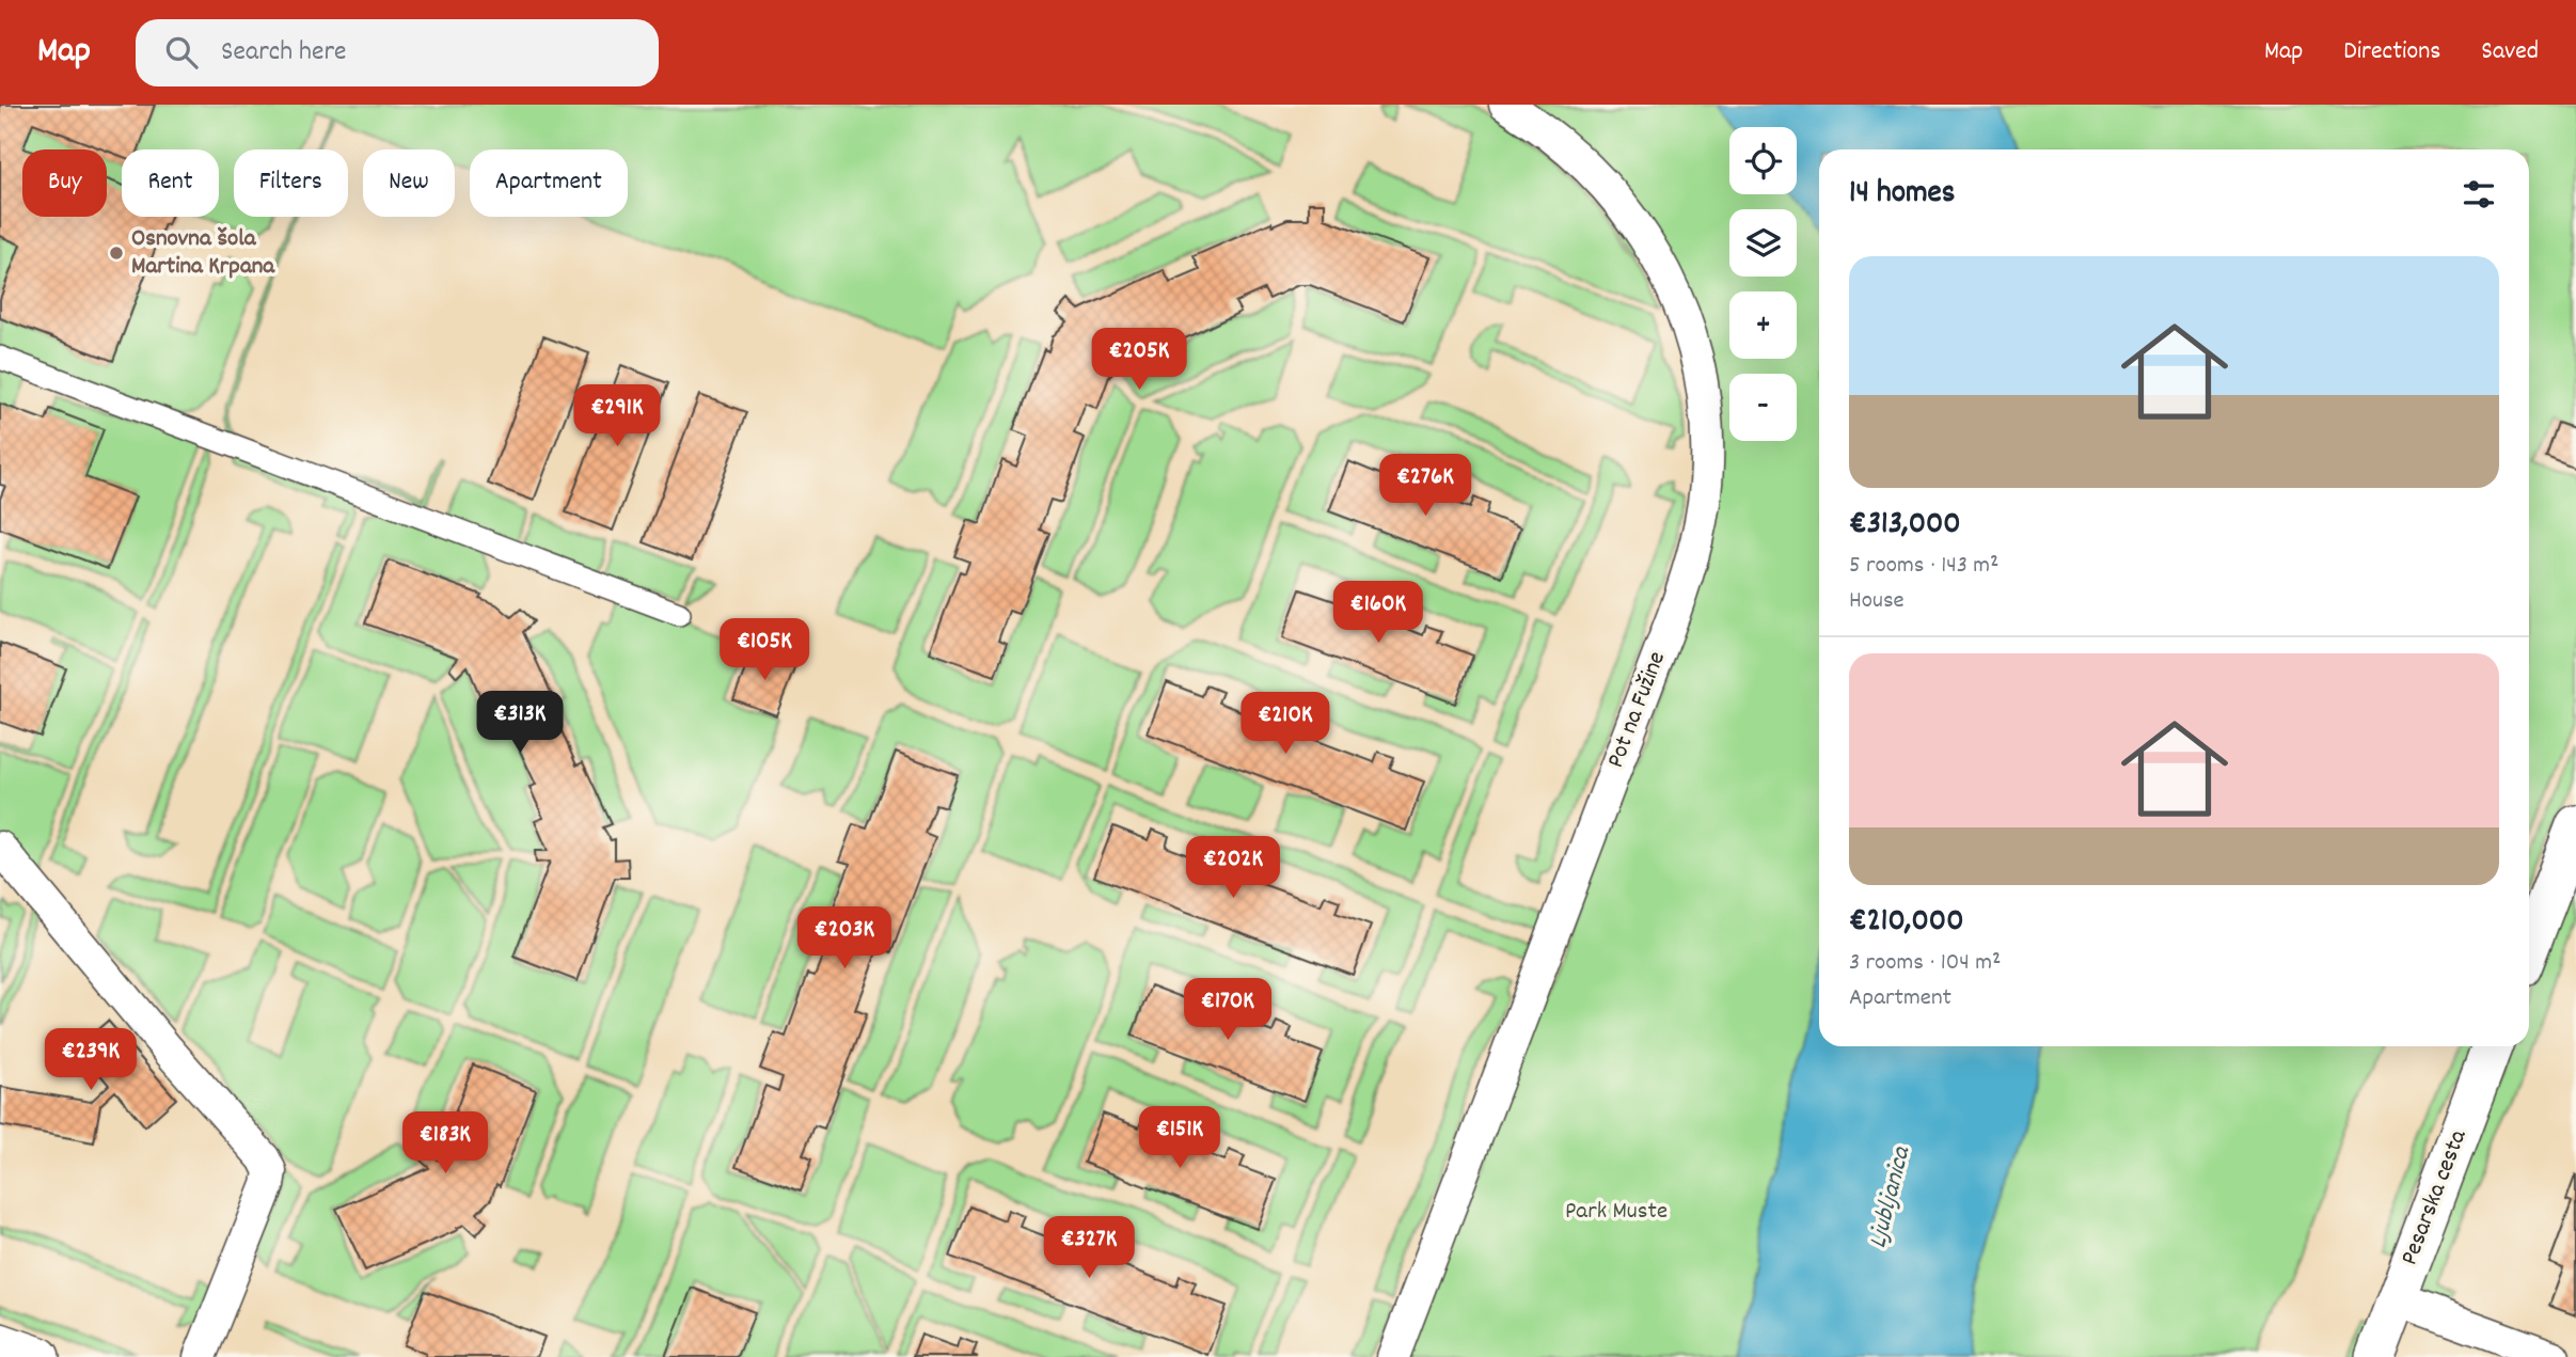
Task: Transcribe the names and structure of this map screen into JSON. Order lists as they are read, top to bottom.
{
  "streets": {
    "street": ["Pot na Fužine", "Pesarska cesta"]
  },
  "water": ["Ljubljanica"],
  "parks": ["Park Muste"],
  "places": ["Osnovna šola Martina Krpana"],
  "page": {
    "header": "Map",
    "search": "Search here",
    "nav": ["Map", "Directions", "Saved"],
    "map_buttons": ["+", "−"],
    "chip": [
      "Buy",
      "Rent",
      "Filters",
      "New",
      "Apartment"
    ],
    "heading": "14 homes",
    "list": [
      {
        "name": "€313,000",
        "note": "5 rooms · 143 m² · House"
      },
      {
        "name": "€210,000",
        "note": "3 rooms · 104 m² · Apartment"
      }
    ],
    "price": [
      "€205K",
      "€291K",
      "€276K",
      "€160K",
      "€105K",
      "€313K",
      "€210K",
      "€202K",
      "€203K",
      "€170K",
      "€239K",
      "€151K",
      "€183K",
      "€327K"
    ]
  }
}
